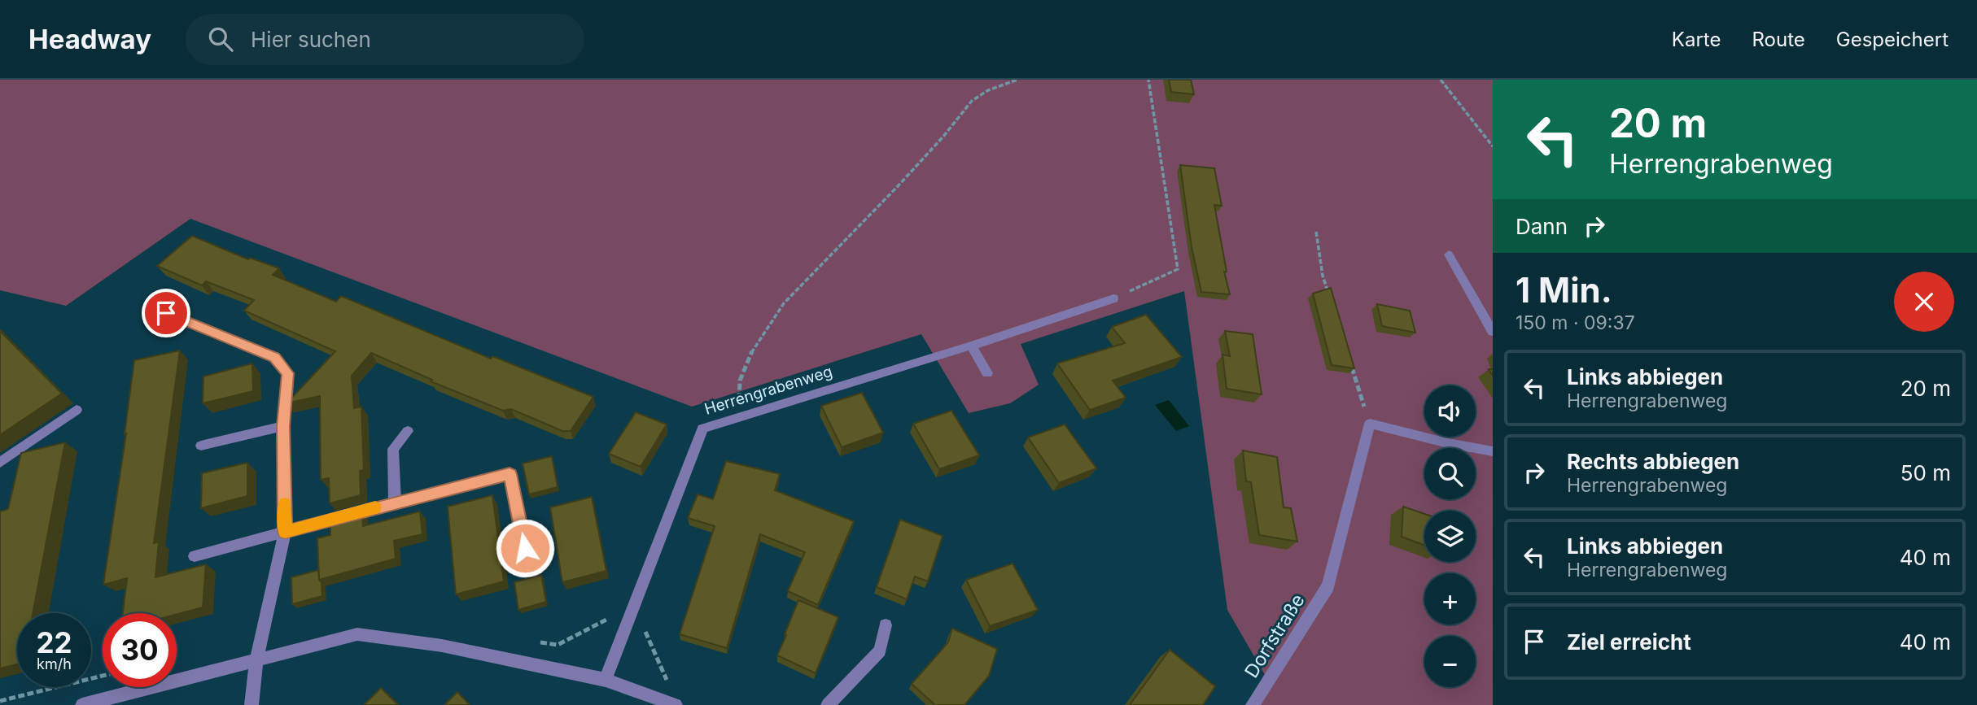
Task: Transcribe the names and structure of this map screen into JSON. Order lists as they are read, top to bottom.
{
  "streets": {
    "street": ["Herrengrabenweg", "Dorfstraße"]
  },
  "page": {
    "header": "Headway",
    "search": "Hier suchen",
    "nav": ["Karte", "Route", "Gespeichert"],
    "turn": ["20 m", "Herrengrabenweg"],
    "then": "Dann",
    "heading": ["1 Min.", "150 m · 09:37"],
    "list": [
      {
        "name": "Links abbiegen",
        "note": "Herrengrabenweg",
        "value": "20 m"
      },
      {
        "name": "Rechts abbiegen",
        "note": "Herrengrabenweg",
        "value": "50 m"
      },
      {
        "name": "Links abbiegen",
        "note": "Herrengrabenweg",
        "value": "40 m"
      },
      {
        "name": "Ziel erreicht",
        "value": "40 m"
      }
    ],
    "map_buttons": ["+", "−"],
    "speed": "22 km/h",
    "limit": "30"
  }
}
